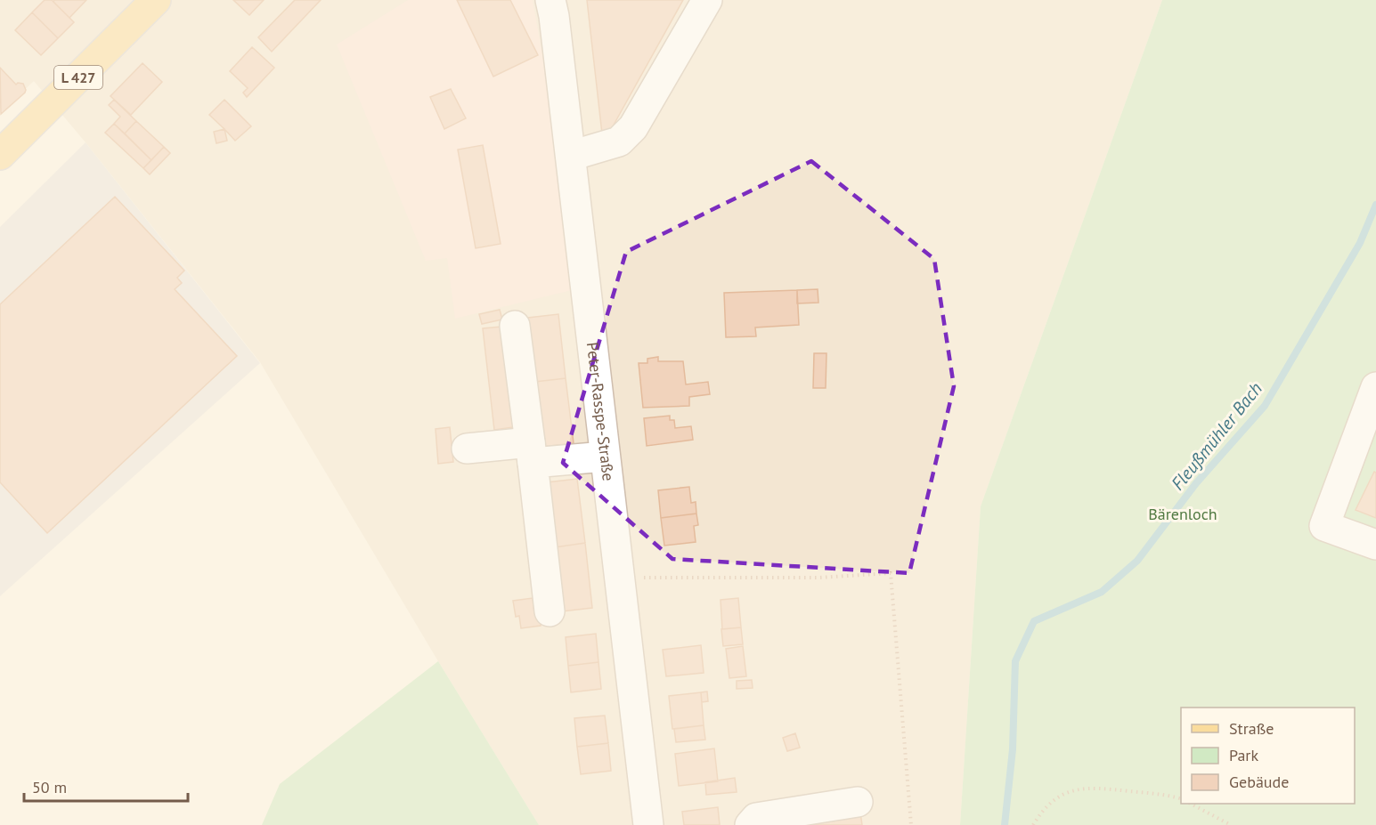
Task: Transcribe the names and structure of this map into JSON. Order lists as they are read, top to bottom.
{
  "streets": {
    "main road": ["L 427"],
    "street": ["Peter-Rasspe-Straße"]
  },
  "water": ["Fleußmühler Bach"],
  "parks": ["Bärenloch"],
  "legend": ["Straße", "Park", "Gebäude"],
  "scale_bar": "50 m"
}
